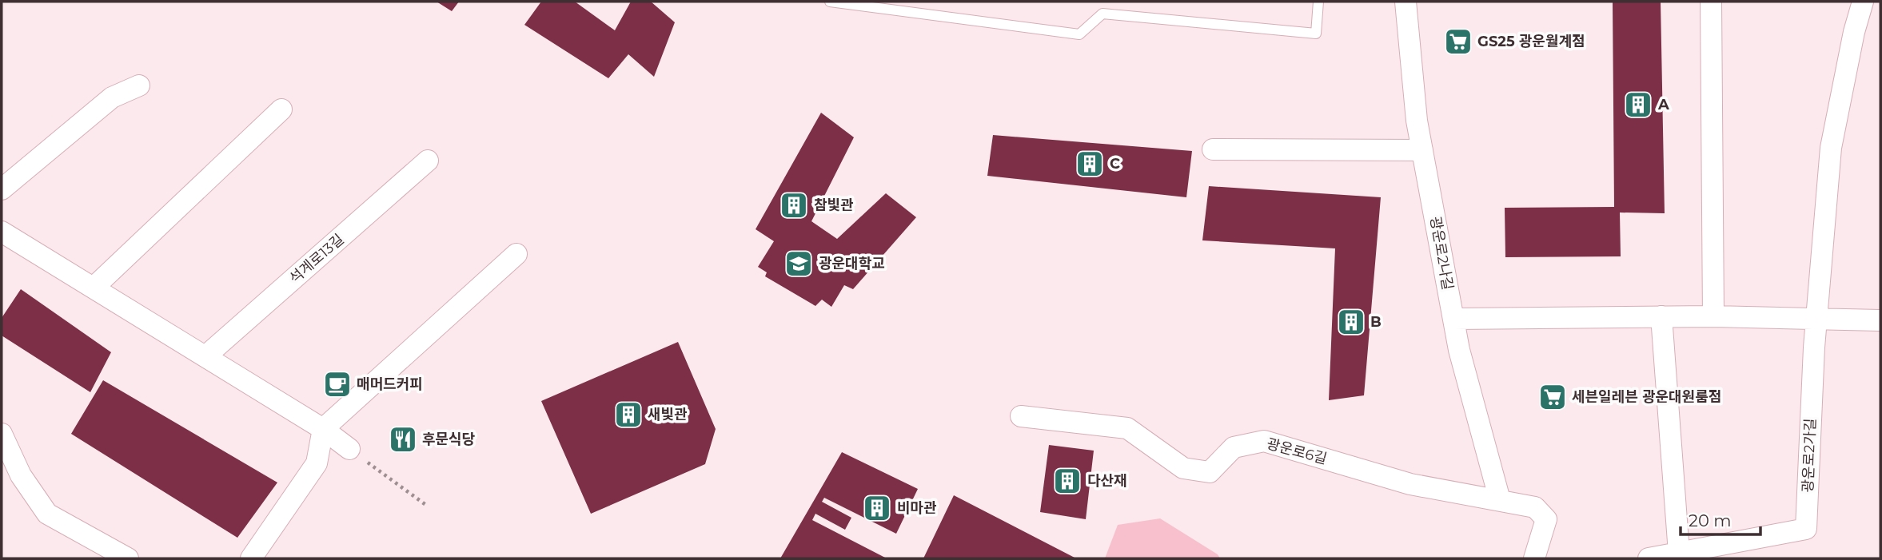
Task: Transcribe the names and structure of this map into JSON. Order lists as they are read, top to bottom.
{
  "streets": {
    "street": [
      "광운로2나길",
      "석계로13길",
      "광운로6길",
      "광운로2가길"
    ]
  },
  "crossings": [
    ["광운로2나길", "광운로6길"]
  ],
  "places": {
    "supermarket": ["GS25 광운월계점", "세븐일레븐 광운대원룸점"],
    "building": [
      "A",
      "C",
      "참빛관",
      "B",
      "새빛관",
      "다산재",
      "비마관"
    ],
    "school or university": ["광운대학교"],
    "cafe": ["매머드커피"],
    "restaurant": ["후문식당"]
  },
  "scale_bar": "20 m"
}
